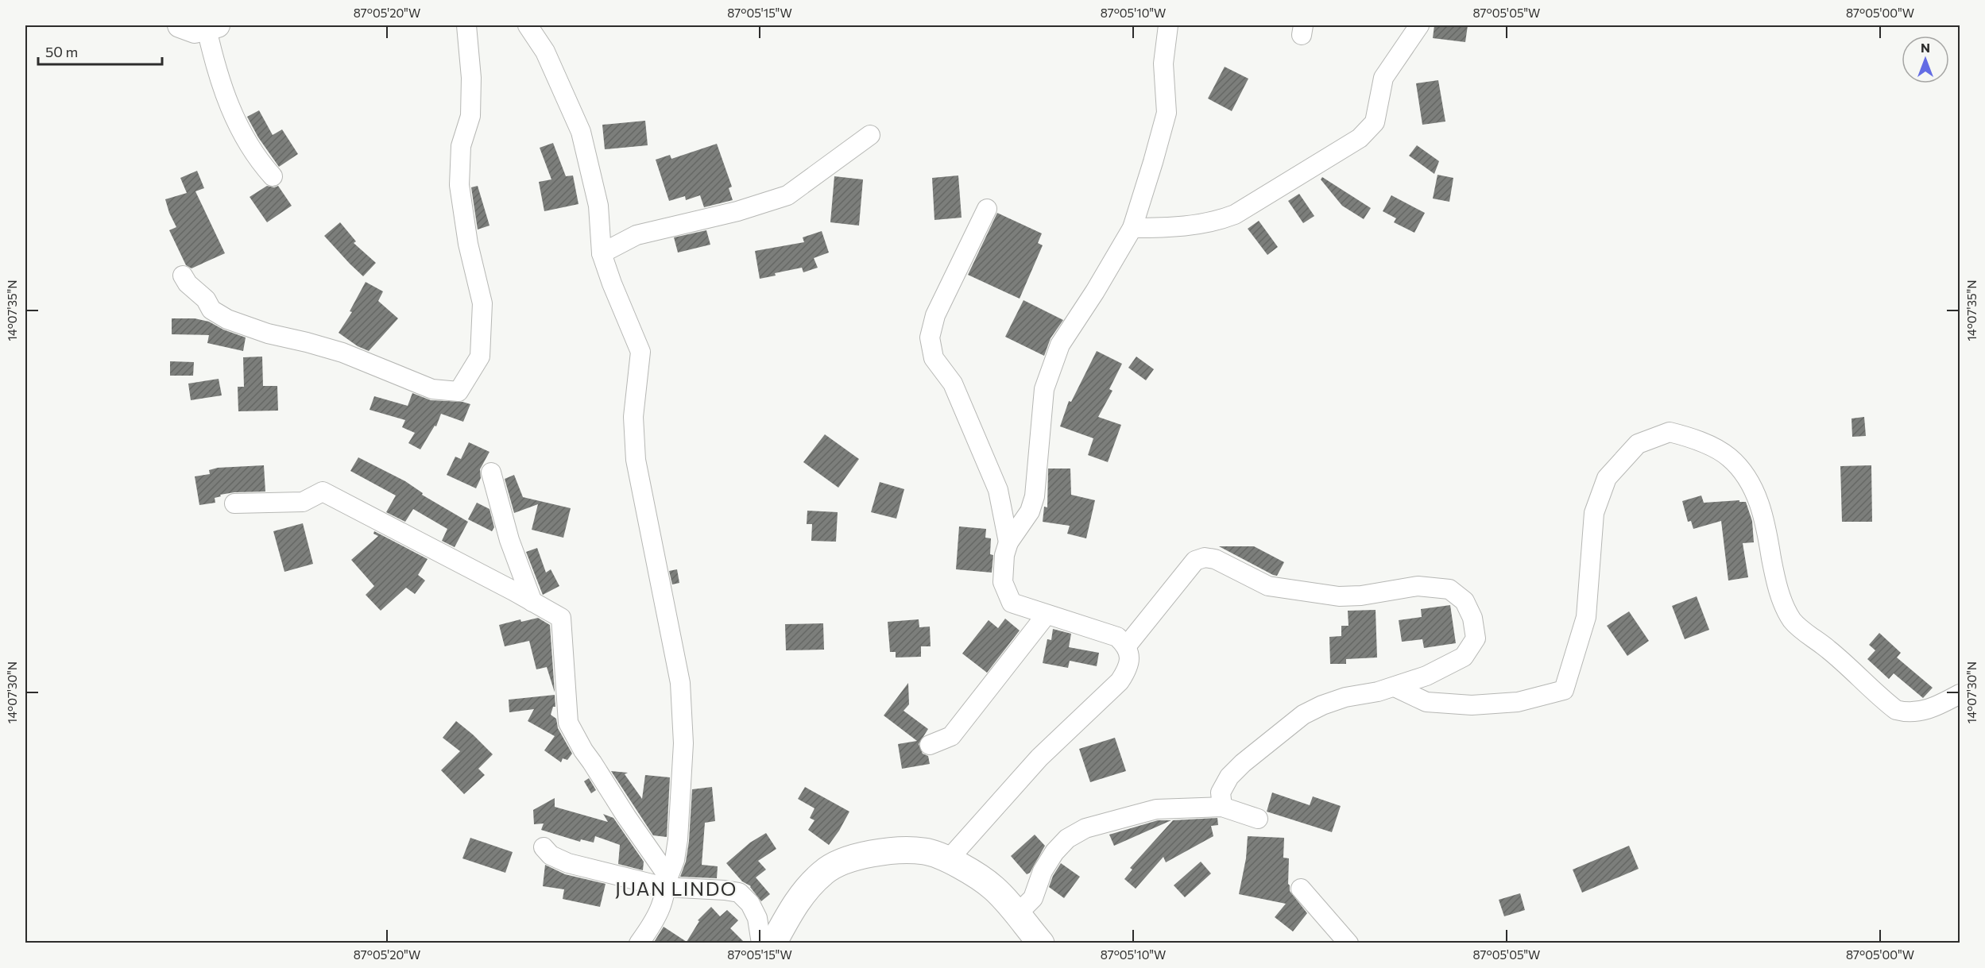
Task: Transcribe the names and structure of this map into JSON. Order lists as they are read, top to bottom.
{
  "districts": ["JUAN LINDO"],
  "scale_bar": "50 m",
  "north": "top",
  "coordinates": [
    "87°05'20\"W",
    "87°05'15\"W",
    "87°05'10\"W",
    "87°05'05\"W",
    "87°05'00\"W",
    "14°07'35\"N",
    "14°07'30\"N"
  ]
}
